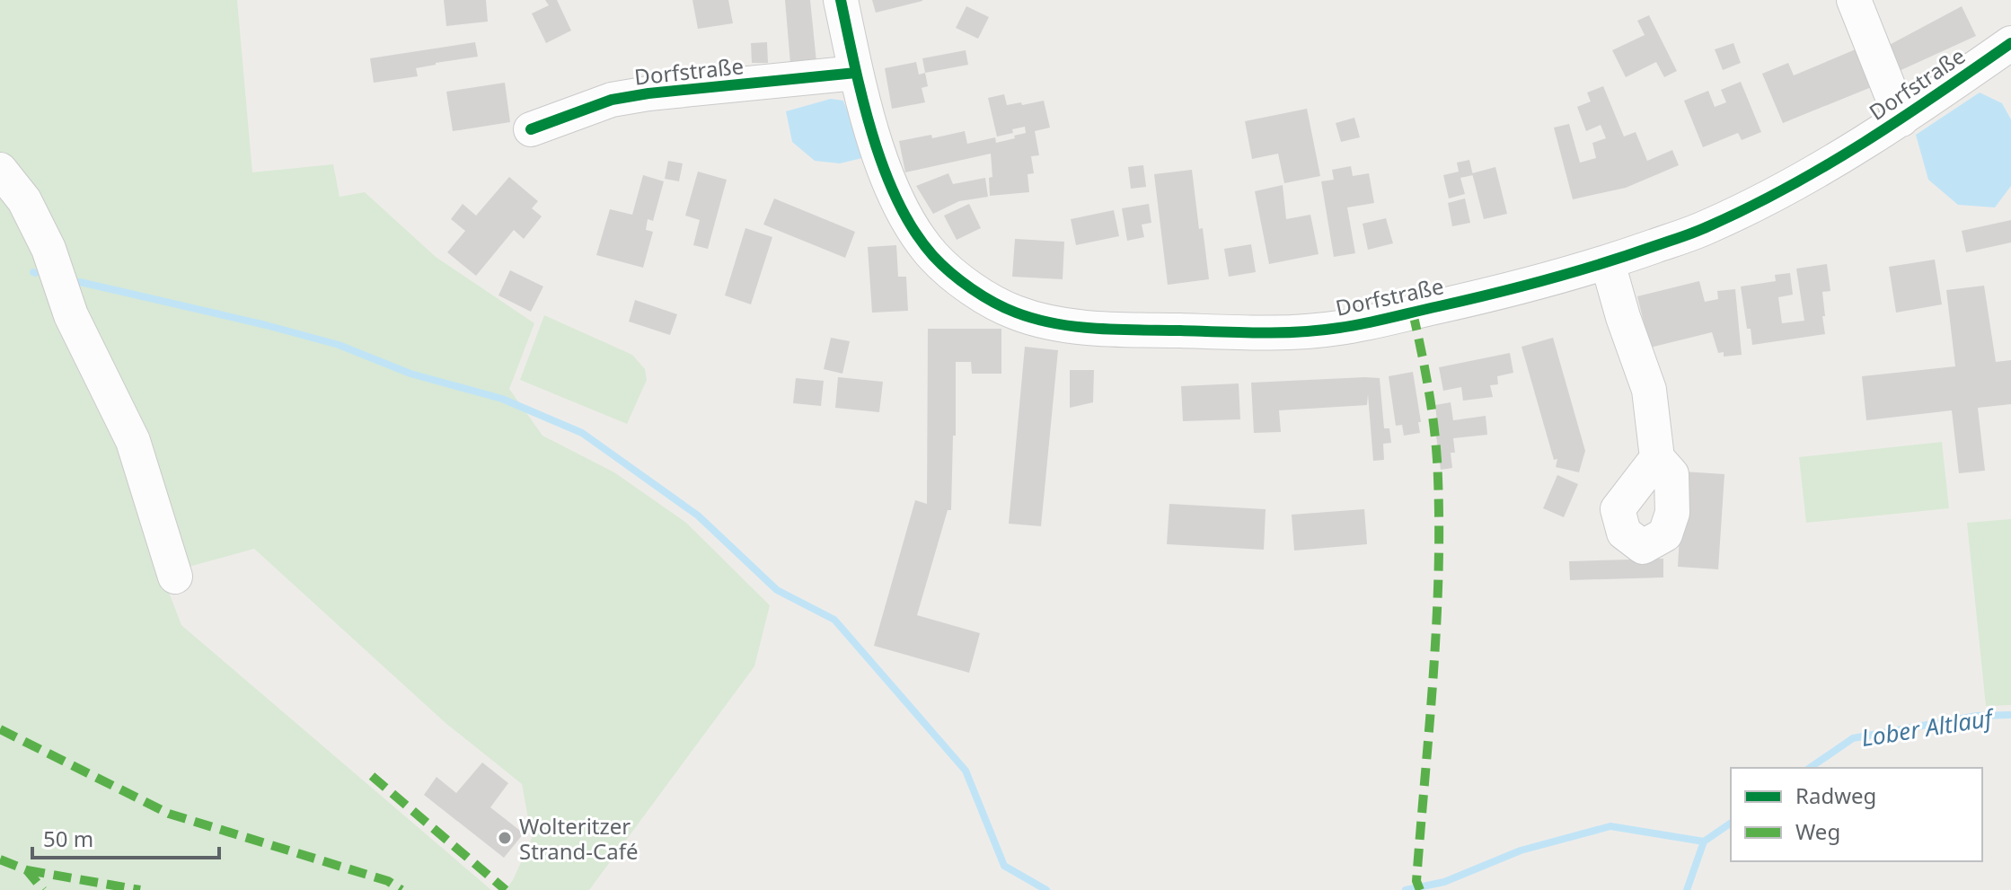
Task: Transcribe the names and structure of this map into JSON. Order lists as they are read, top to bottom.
{
  "streets": {
    "street": ["Dorfstraße"]
  },
  "water": ["Lober Altlauf"],
  "places": ["Wolteritzer Strand-Café"],
  "legend": ["Radweg", "Weg"],
  "scale_bar": "50 m"
}
